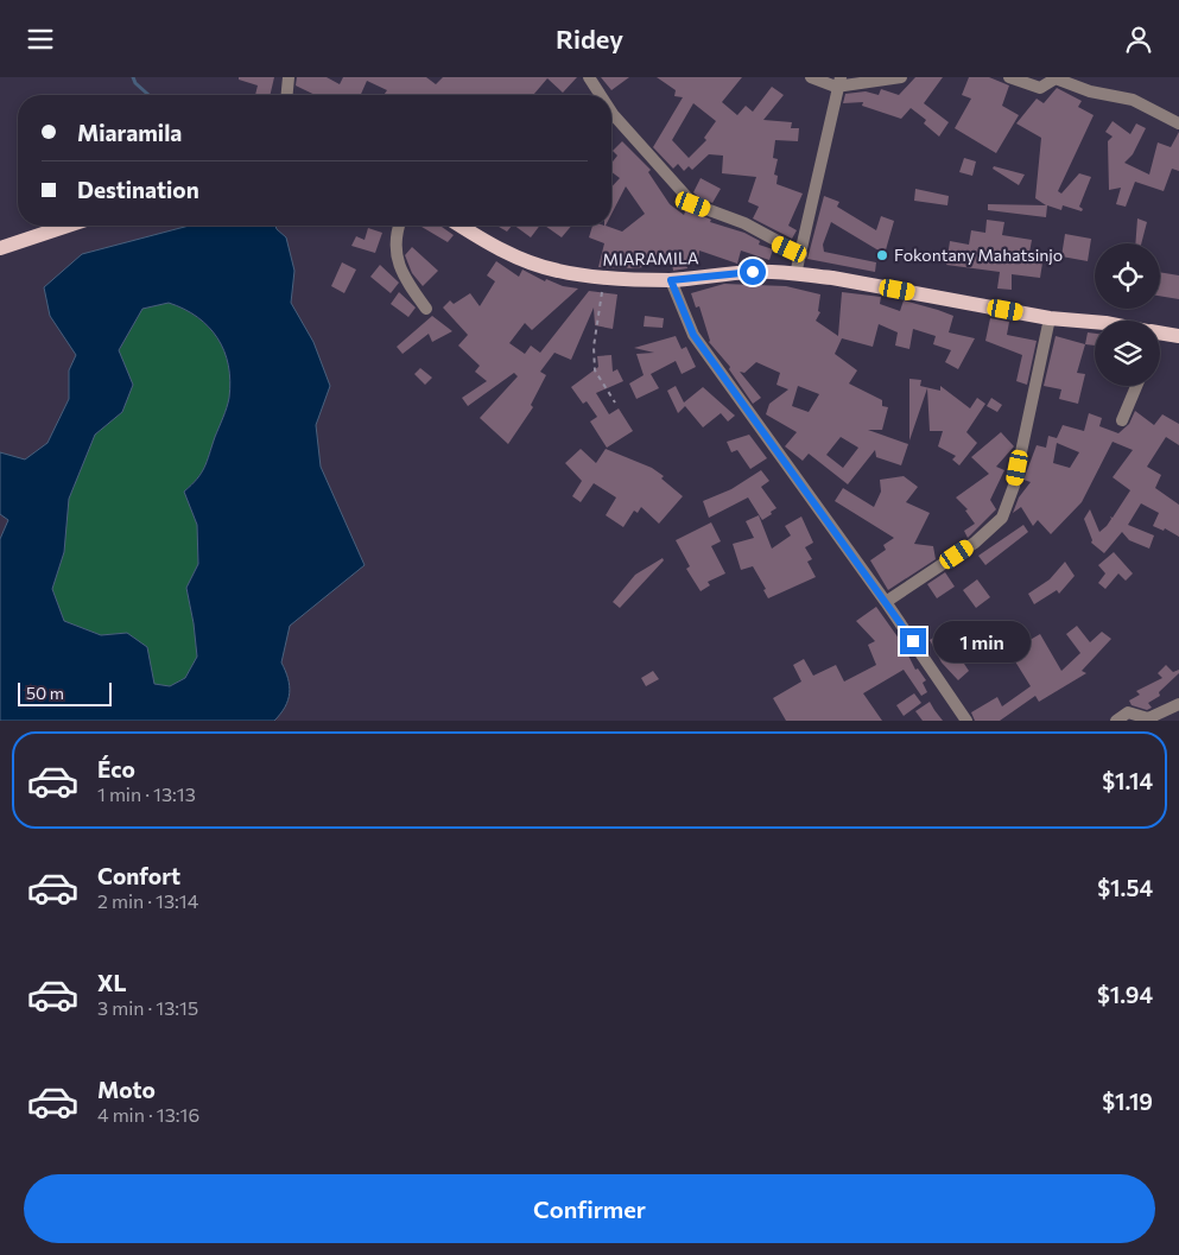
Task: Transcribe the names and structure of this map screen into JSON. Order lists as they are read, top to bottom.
{
  "streets": {
    "main road": ["MIARAMILA"]
  },
  "places": ["Fokontany Mahatsinjo"],
  "scale_bar": "50 m",
  "page": {
    "header": "Ridey",
    "banner": ["Miaramila", "Destination"],
    "bubble": "1 min",
    "scale": "50 m",
    "list": [
      {
        "name": "Éco",
        "note": "1 min · 13:13",
        "value": "$1.14"
      },
      {
        "name": "Confort",
        "note": "2 min · 13:14",
        "value": "$1.54"
      },
      {
        "name": "XL",
        "note": "3 min · 13:15",
        "value": "$1.94"
      },
      {
        "name": "Moto",
        "note": "4 min · 13:16",
        "value": "$1.19"
      }
    ],
    "buttons": "Confirmer"
  }
}
